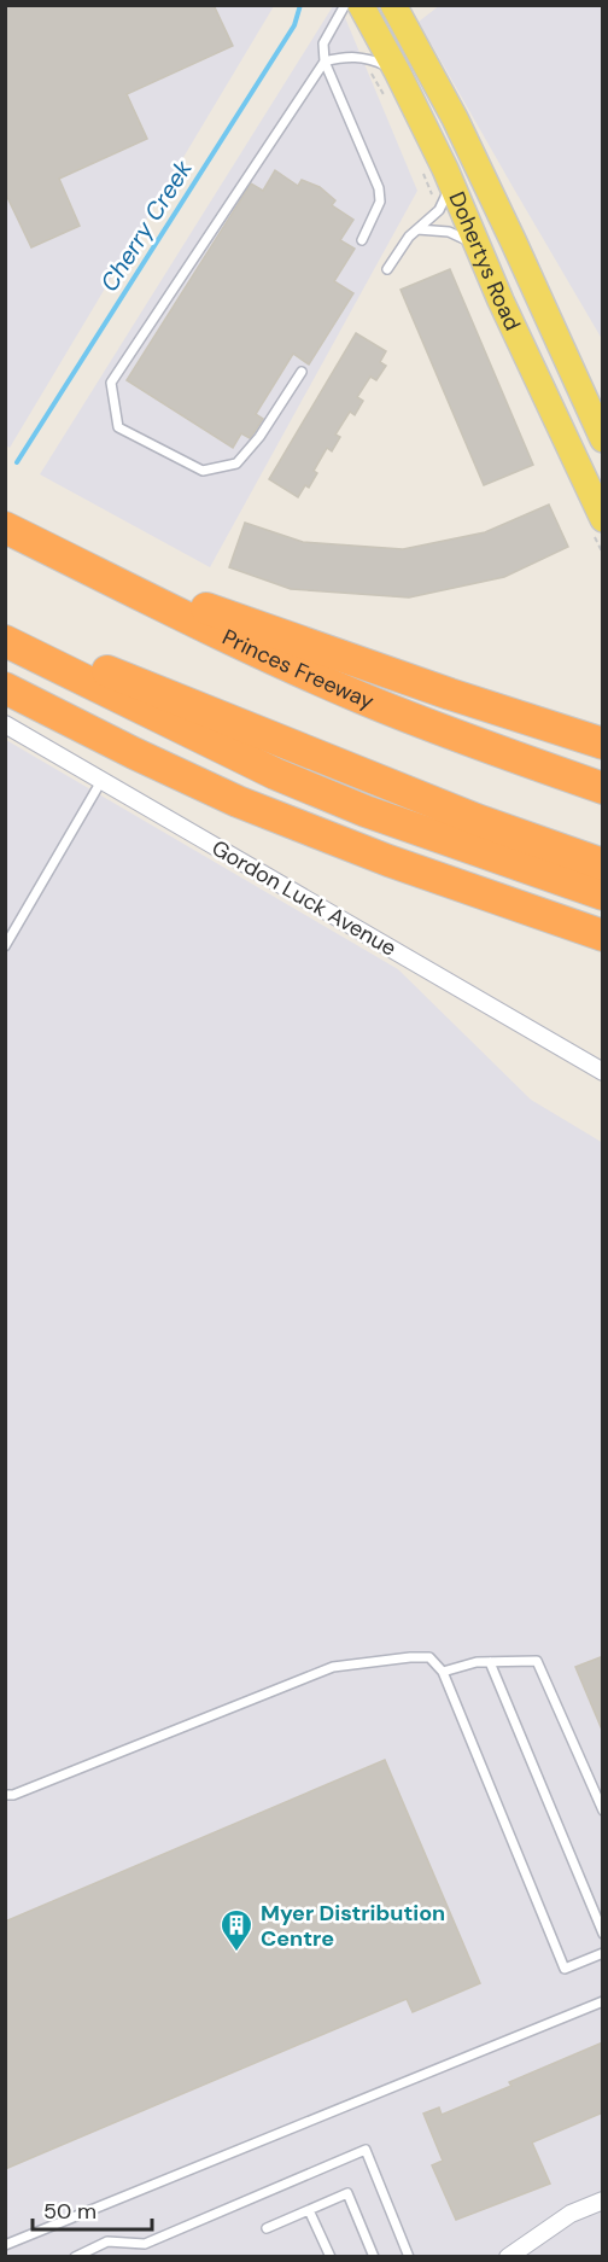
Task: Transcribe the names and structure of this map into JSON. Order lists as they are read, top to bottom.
{
  "streets": {
    "highway": ["Princes Freeway"],
    "main road": ["Dohertys Road"],
    "street": ["Gordon Luck Avenue"]
  },
  "water": ["Cherry Creek"],
  "places": {
    "building": ["Myer Distribution Centre"]
  },
  "scale_bar": "50 m"
}
